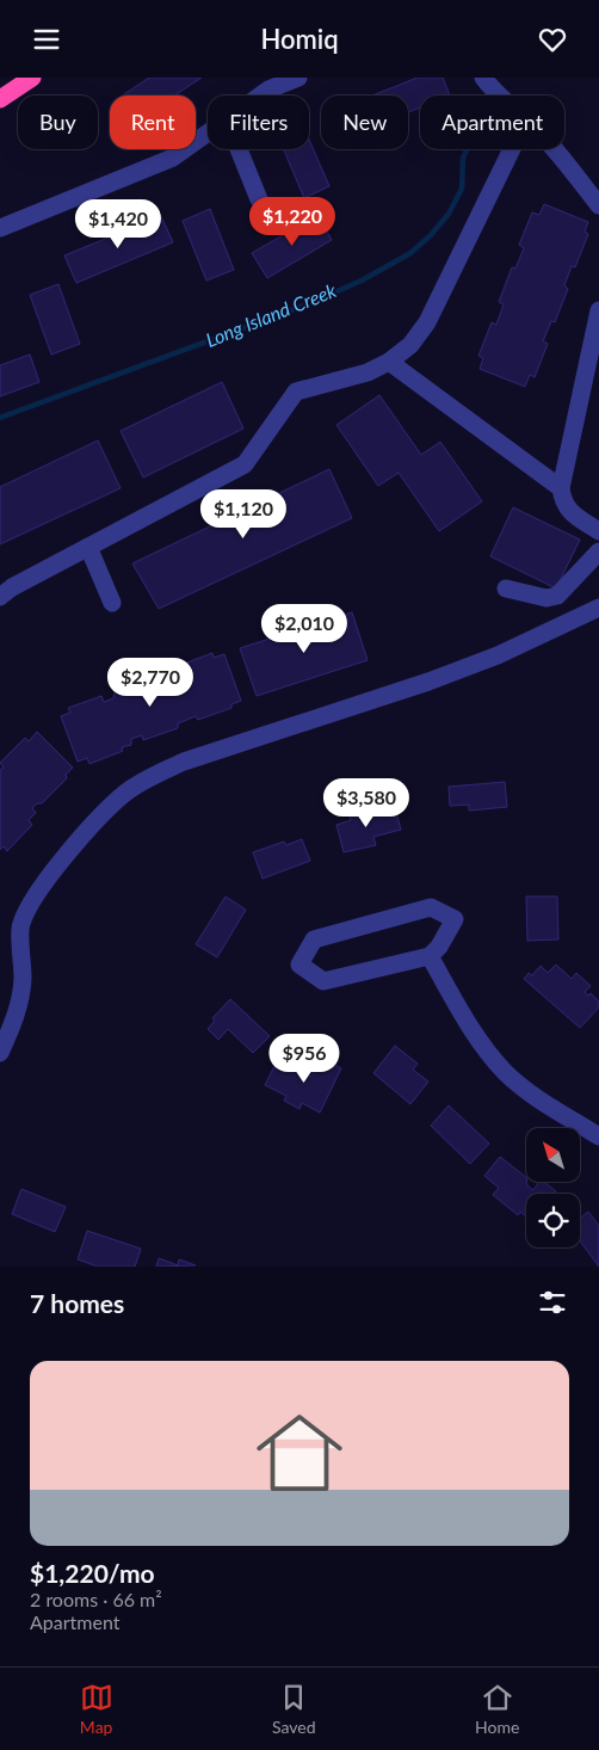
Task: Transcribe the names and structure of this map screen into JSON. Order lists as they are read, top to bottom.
{
  "water": ["Long Island Creek"],
  "north": "top left",
  "page": {
    "header": "Homiq",
    "chip": [
      "Buy",
      "Rent",
      "Filters",
      "New",
      "Apartment"
    ],
    "price": [
      "$1,220",
      "$1,420",
      "$1,120",
      "$2,010",
      "$2,770",
      "$3,580",
      "$956"
    ],
    "heading": "7 homes",
    "list": [
      {
        "name": "$1,220/mo",
        "note": "2 rooms · 66 m² · Apartment"
      }
    ],
    "tabs": ["Map", "Saved", "Home"]
  }
}
